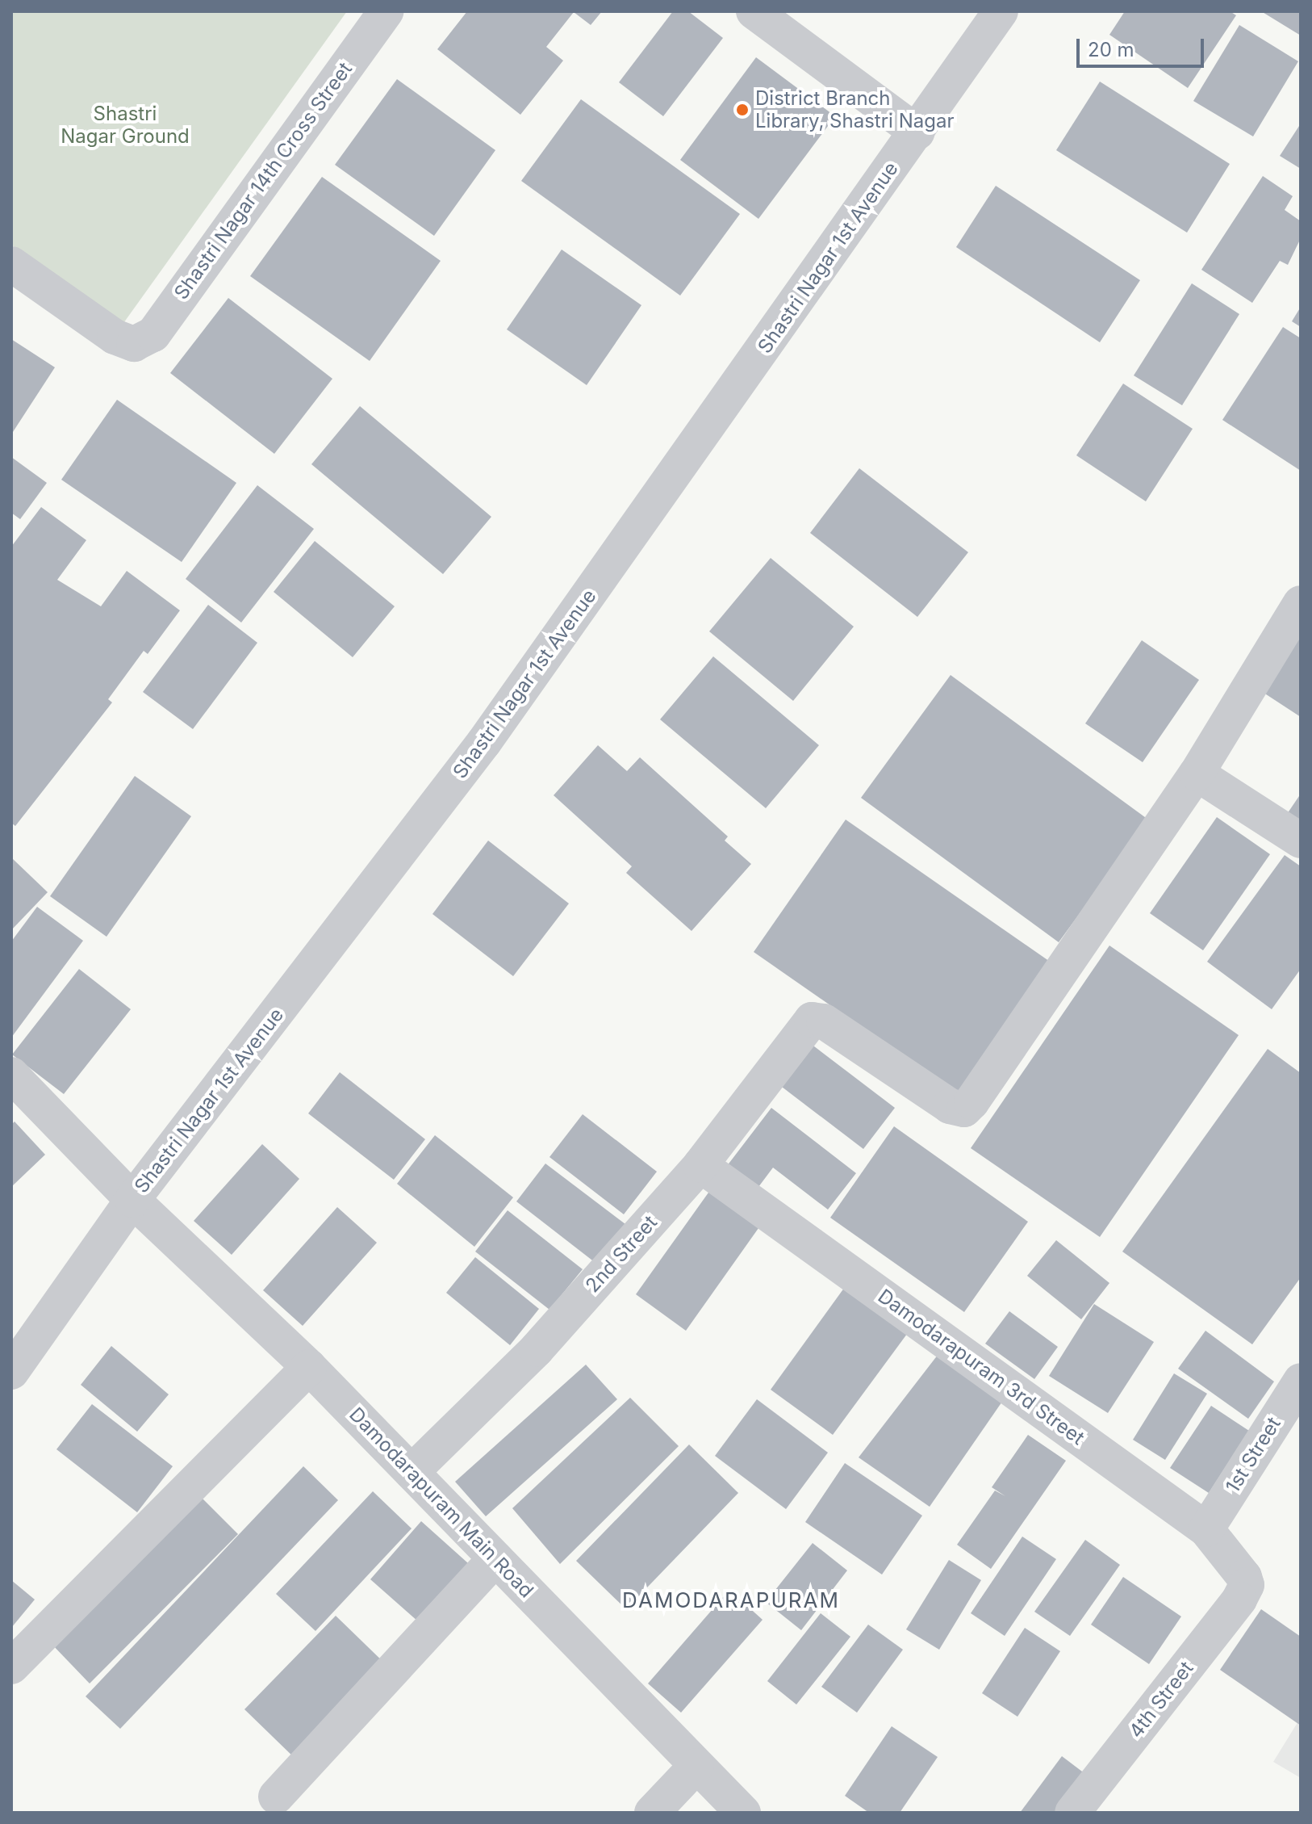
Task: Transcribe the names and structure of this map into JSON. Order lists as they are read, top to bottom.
{
  "streets": {
    "street": [
      "Shastri Nagar 14th Cross Street",
      "Shastri Nagar 1st Avenue",
      "2nd Street",
      "Damodarapuram 3rd Street",
      "1st Street",
      "Damodarapuram Main Road",
      "4th Street"
    ]
  },
  "crossings": [
    ["Shastri Nagar 1st Avenue", "Damodarapuram Main Road"],
    ["2nd Street", "Damodarapuram 3rd Street"],
    ["2nd Street", "Damodarapuram Main Road"],
    ["Damodarapuram 3rd Street", "1st Street"],
    ["Damodarapuram 3rd Street", "4th Street"]
  ],
  "districts": ["DAMODARAPURAM"],
  "parks": ["Shastri Nagar Ground"],
  "places": ["District Branch Library, Shastri Nagar"],
  "scale_bar": "20 m"
}
